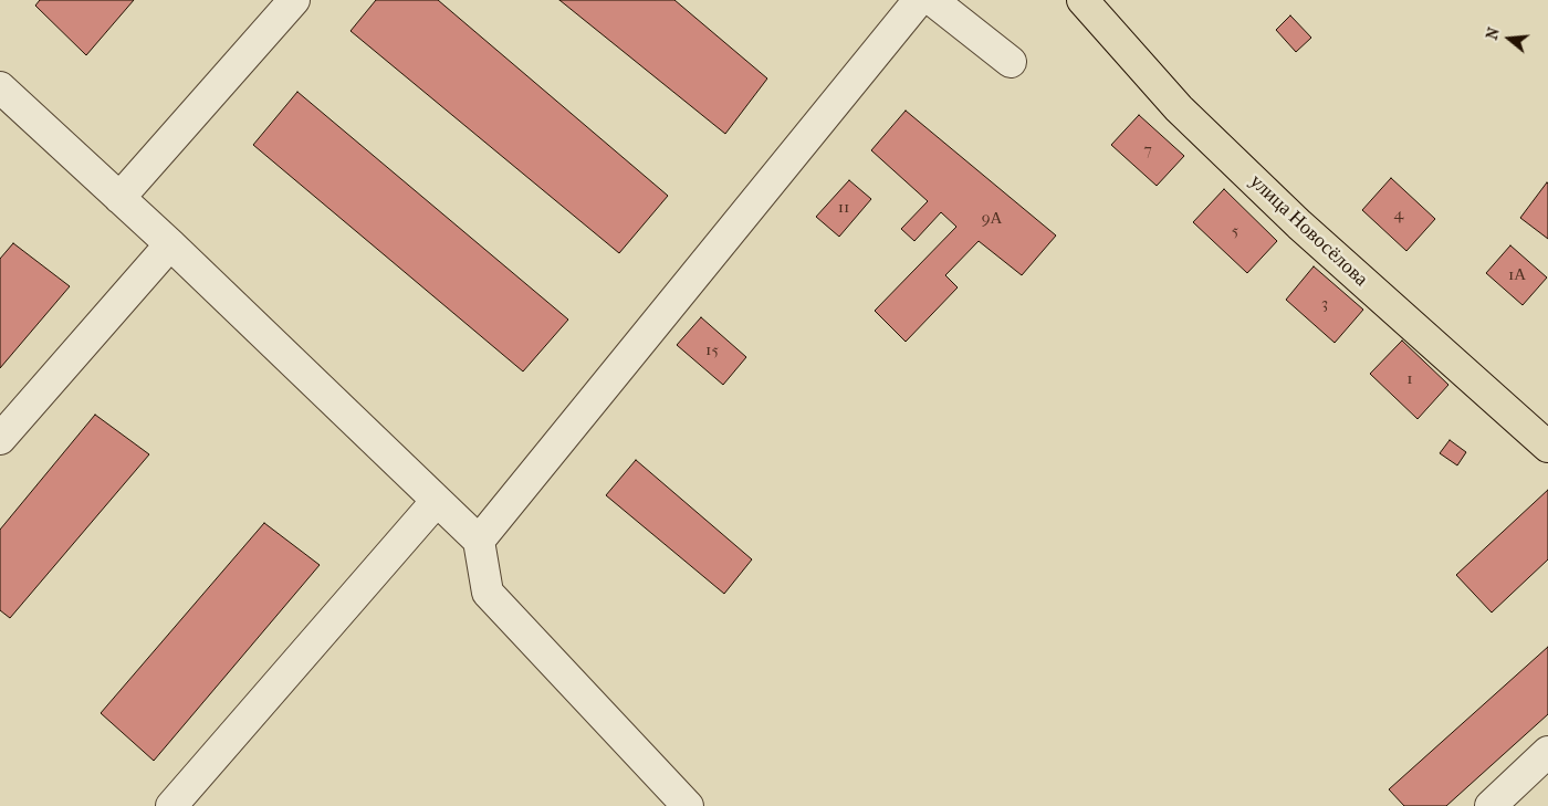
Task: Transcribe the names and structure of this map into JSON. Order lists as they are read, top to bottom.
{
  "streets": {
    "main road": ["улица Новосёлова"]
  },
  "house_numbers": [
    "7",
    "11",
    "4",
    "9А",
    "5",
    "1А",
    "3",
    "15",
    "1"
  ],
  "north": "left"
}
